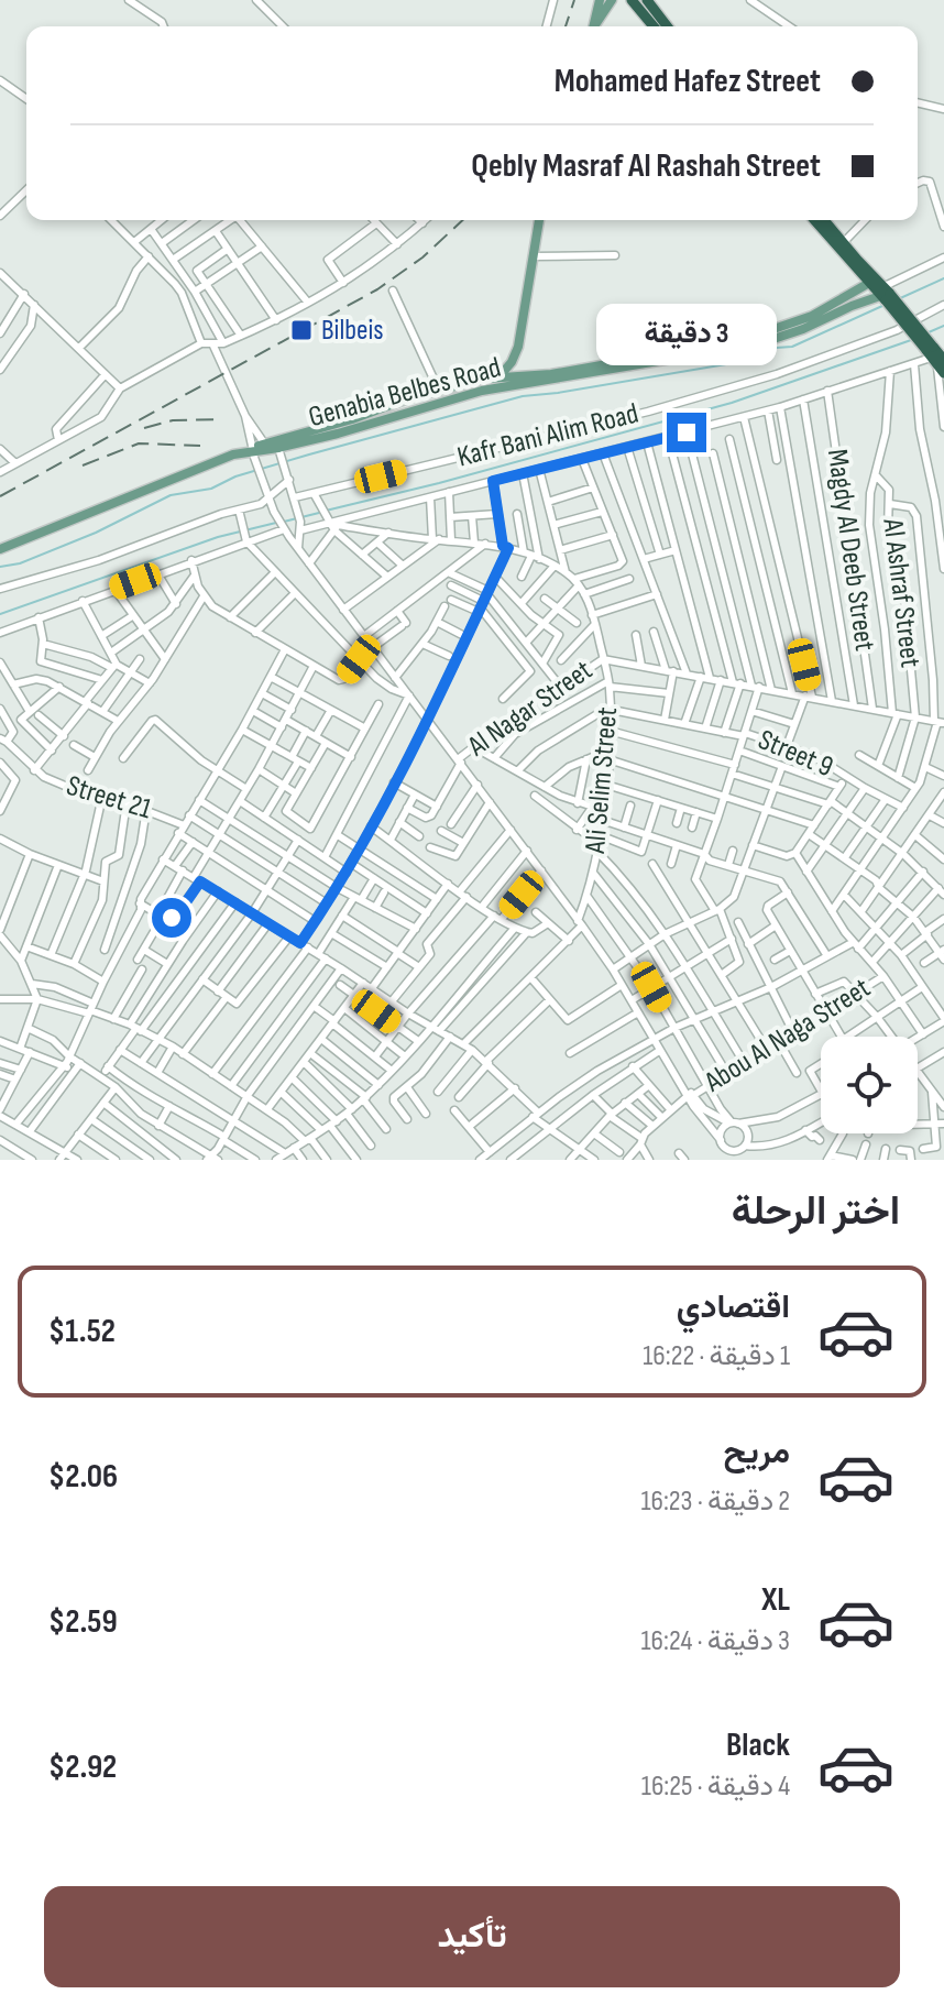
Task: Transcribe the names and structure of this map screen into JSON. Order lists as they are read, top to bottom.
{
  "streets": {
    "main road": ["Genabia Belbes Road"],
    "street": [
      "Kafr Bani Alim Road",
      "Magdy Al Deeb Street",
      "Al Ashraf Street",
      "Al Nagar Street",
      "Street 9",
      "Ali Selim Street",
      "Street 21",
      "Abou Al Naga Street"
    ]
  },
  "crossings": [
    ["Al Nagar Street", "Ali Selim Street"],
    ["Street 9", "Ali Selim Street"]
  ],
  "places": {
    "transit": ["Bilbeis"]
  },
  "page": {
    "banner": ["Mohamed Hafez Street", "Qebly Masraf Al Rashah Street"],
    "bubble": "3 دقيقة",
    "heading": "اختر الرحلة",
    "list": [
      {
        "name": "اقتصادي",
        "note": "1 دقيقة · 16:22",
        "value": "$1.52"
      },
      {
        "name": "مريح",
        "note": "2 دقيقة · 16:23",
        "value": "$2.06"
      },
      {
        "name": "XL",
        "note": "3 دقيقة · 16:24",
        "value": "$2.59"
      },
      {
        "name": "Black",
        "note": "4 دقيقة · 16:25",
        "value": "$2.92"
      }
    ],
    "buttons": "تأكيد"
  }
}
